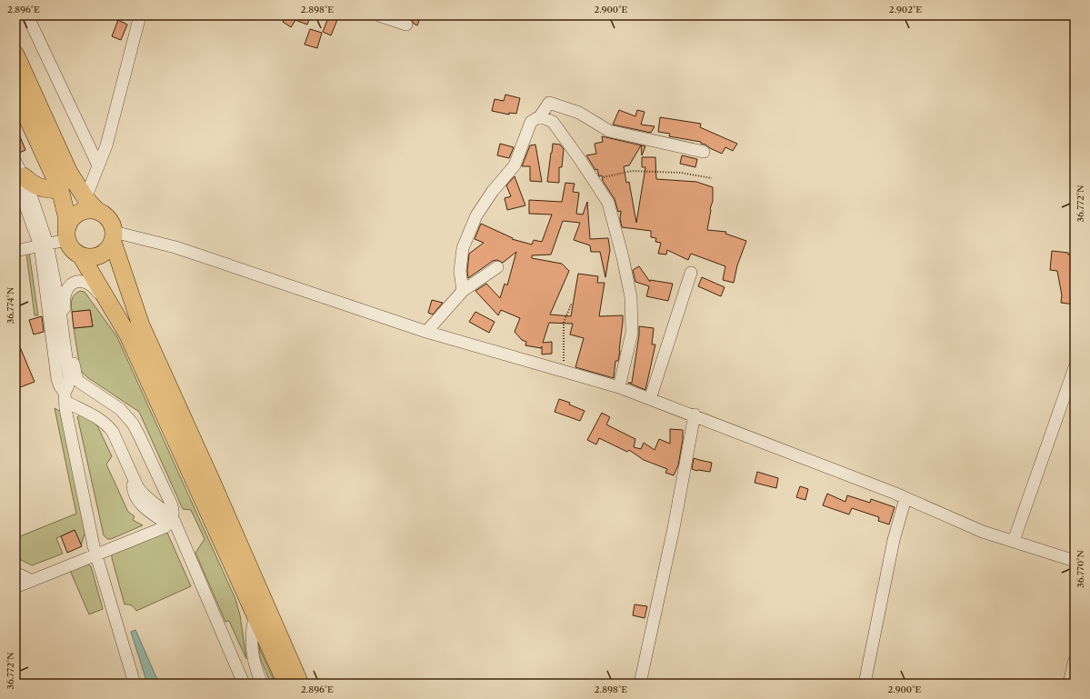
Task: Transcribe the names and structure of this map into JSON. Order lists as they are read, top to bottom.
{
  "coordinates": [
    "2.896°E",
    "2.898°E",
    "2.900°E",
    "2.902°E",
    "36.772°N",
    "36.774°N",
    "36.770°N"
  ]
}
